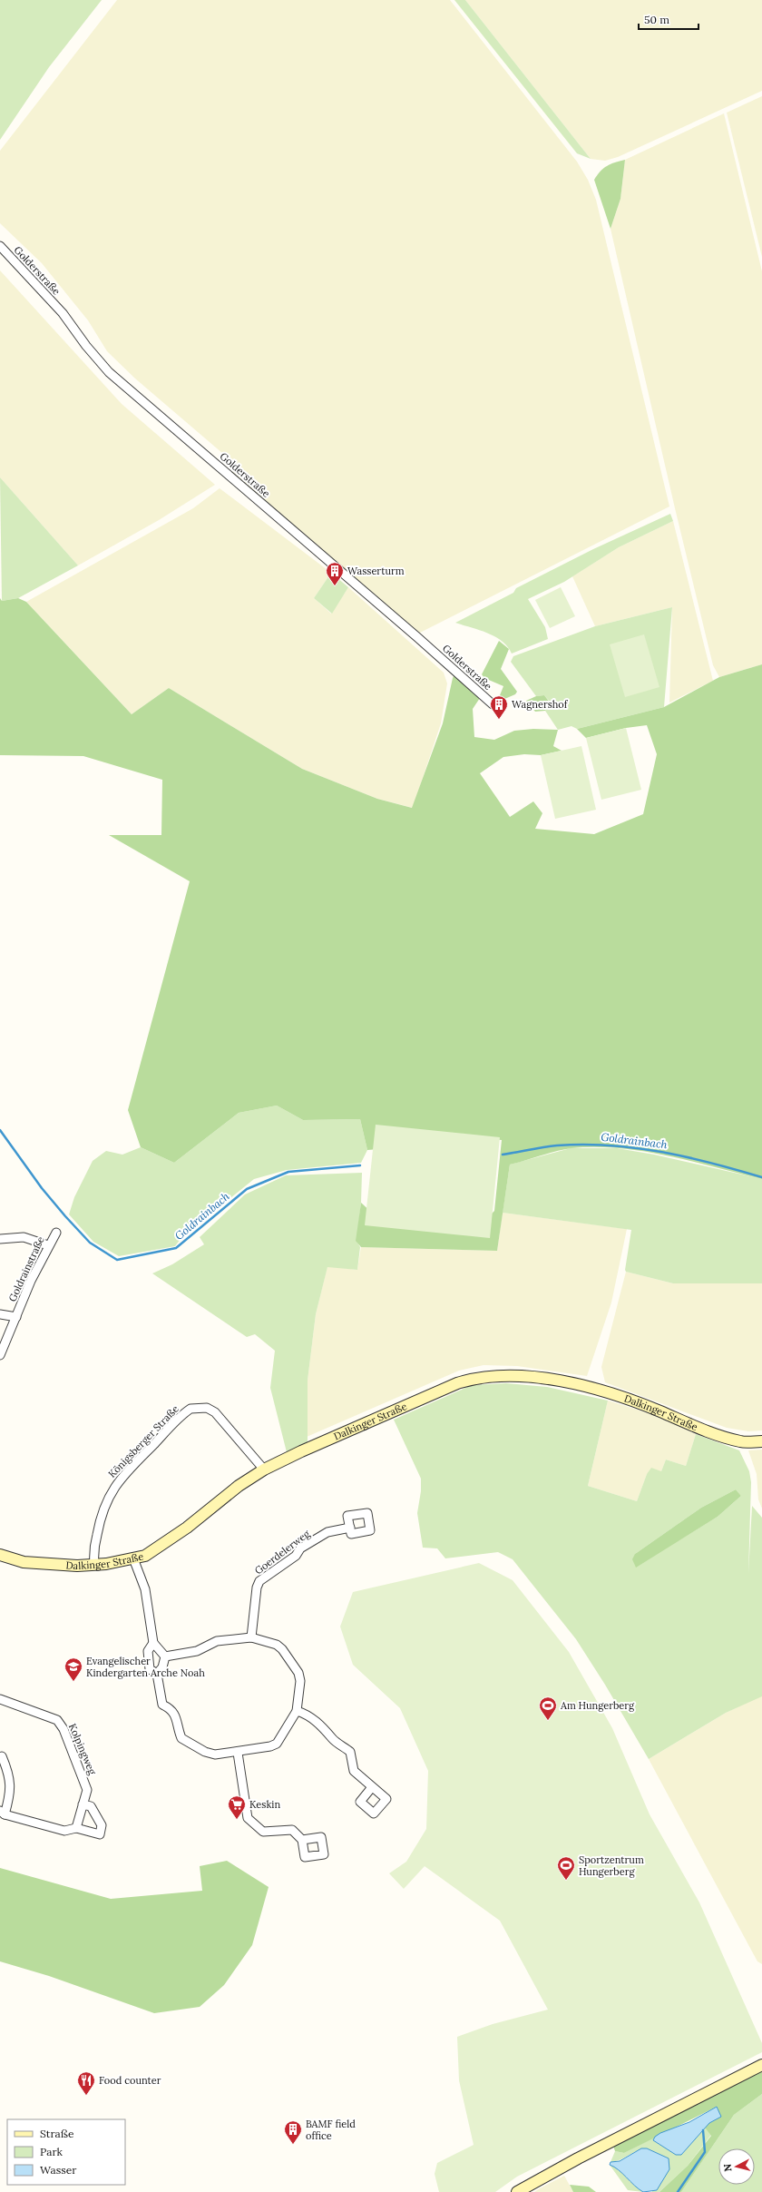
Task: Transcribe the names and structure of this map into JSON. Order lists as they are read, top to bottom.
{
  "streets": {
    "street": [
      "Golderstraße",
      "Goldrainstraße",
      "Dalkinger Straße",
      "Königsberger Straße",
      "Goerdelerweg",
      "Kolpingweg"
    ]
  },
  "crossings": [
    ["Dalkinger Straße", "Königsberger Straße"]
  ],
  "water": ["Goldrainbach"],
  "places": {
    "building": ["Wasserturm", "Wagnershof", "BAMF field office"],
    "school or university": ["Evangelischer Kindergarten Arche Noah"],
    "sports": ["Am Hungerberg", "Sportzentrum Hungerberg"],
    "supermarket": ["Keskin"],
    "restaurant": ["Food counter"]
  },
  "legend": ["Straße", "Park", "Wasser"],
  "scale_bar": "50 m",
  "north": "left"
}
